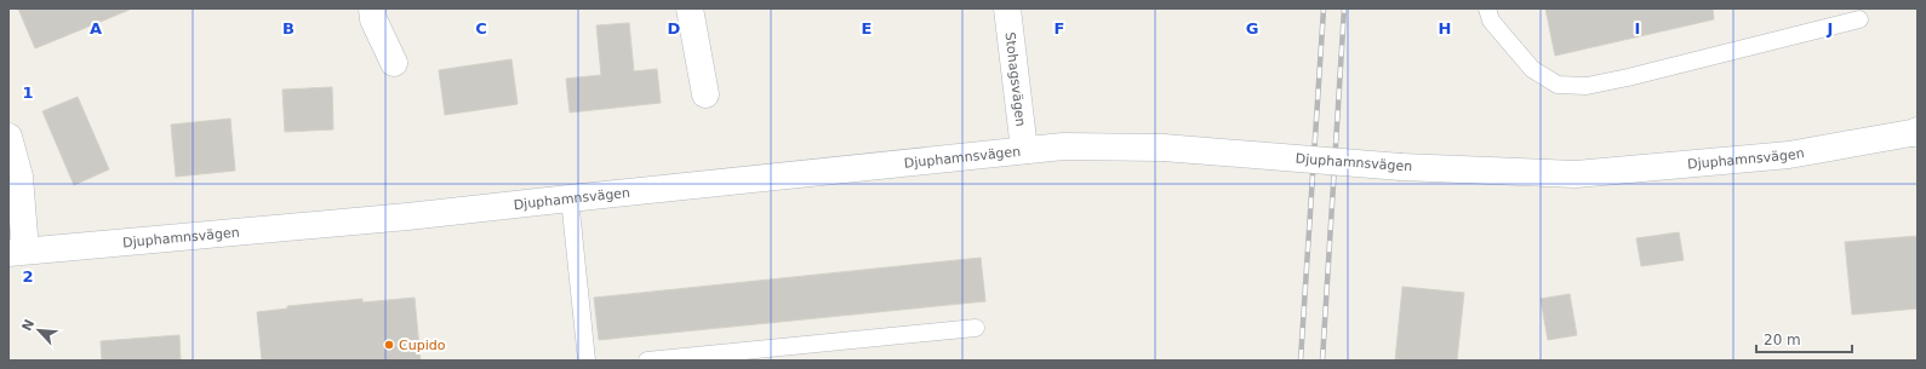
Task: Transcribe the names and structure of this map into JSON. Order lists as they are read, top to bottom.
{
  "streets": {
    "street": ["Stohagsvägen", "Djuphamnsvägen"]
  },
  "crossings": [
    ["Stohagsvägen", "Djuphamnsvägen"]
  ],
  "places": ["Cupido"],
  "scale_bar": "20 m",
  "north": "top left",
  "grid": {
    "columns": [
      "A",
      "B",
      "C",
      "D",
      "E",
      "F",
      "G",
      "H",
      "I",
      "J"
    ],
    "rows": ["1", "2"]
  }
}
